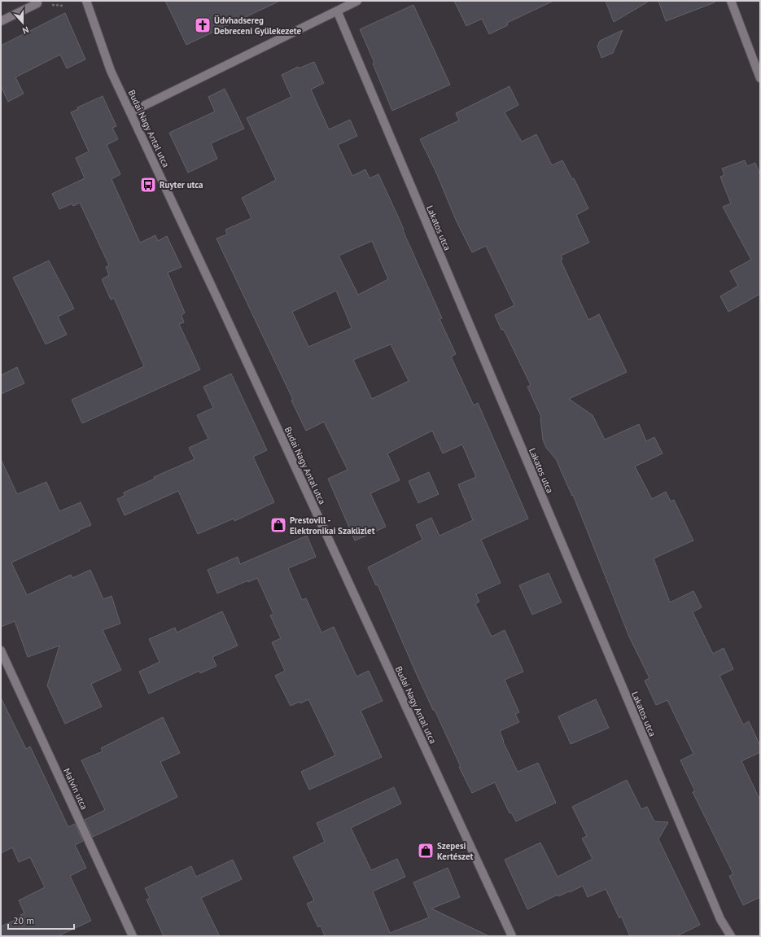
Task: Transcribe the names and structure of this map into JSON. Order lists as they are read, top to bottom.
{
  "streets": {
    "street": ["Budai Nagy Antal utca", "Lakatos utca", "Malvin utca"]
  },
  "places": {
    "church": ["Üdvhadsereg Debreceni Gyülekezete"],
    "bus stop": ["Ruyter utca"],
    "shop": ["Prestovill - Elektronikai Szaküzlet", "Szepesi Kertészet"]
  },
  "scale_bar": "20 m",
  "north": "bottom"
}
